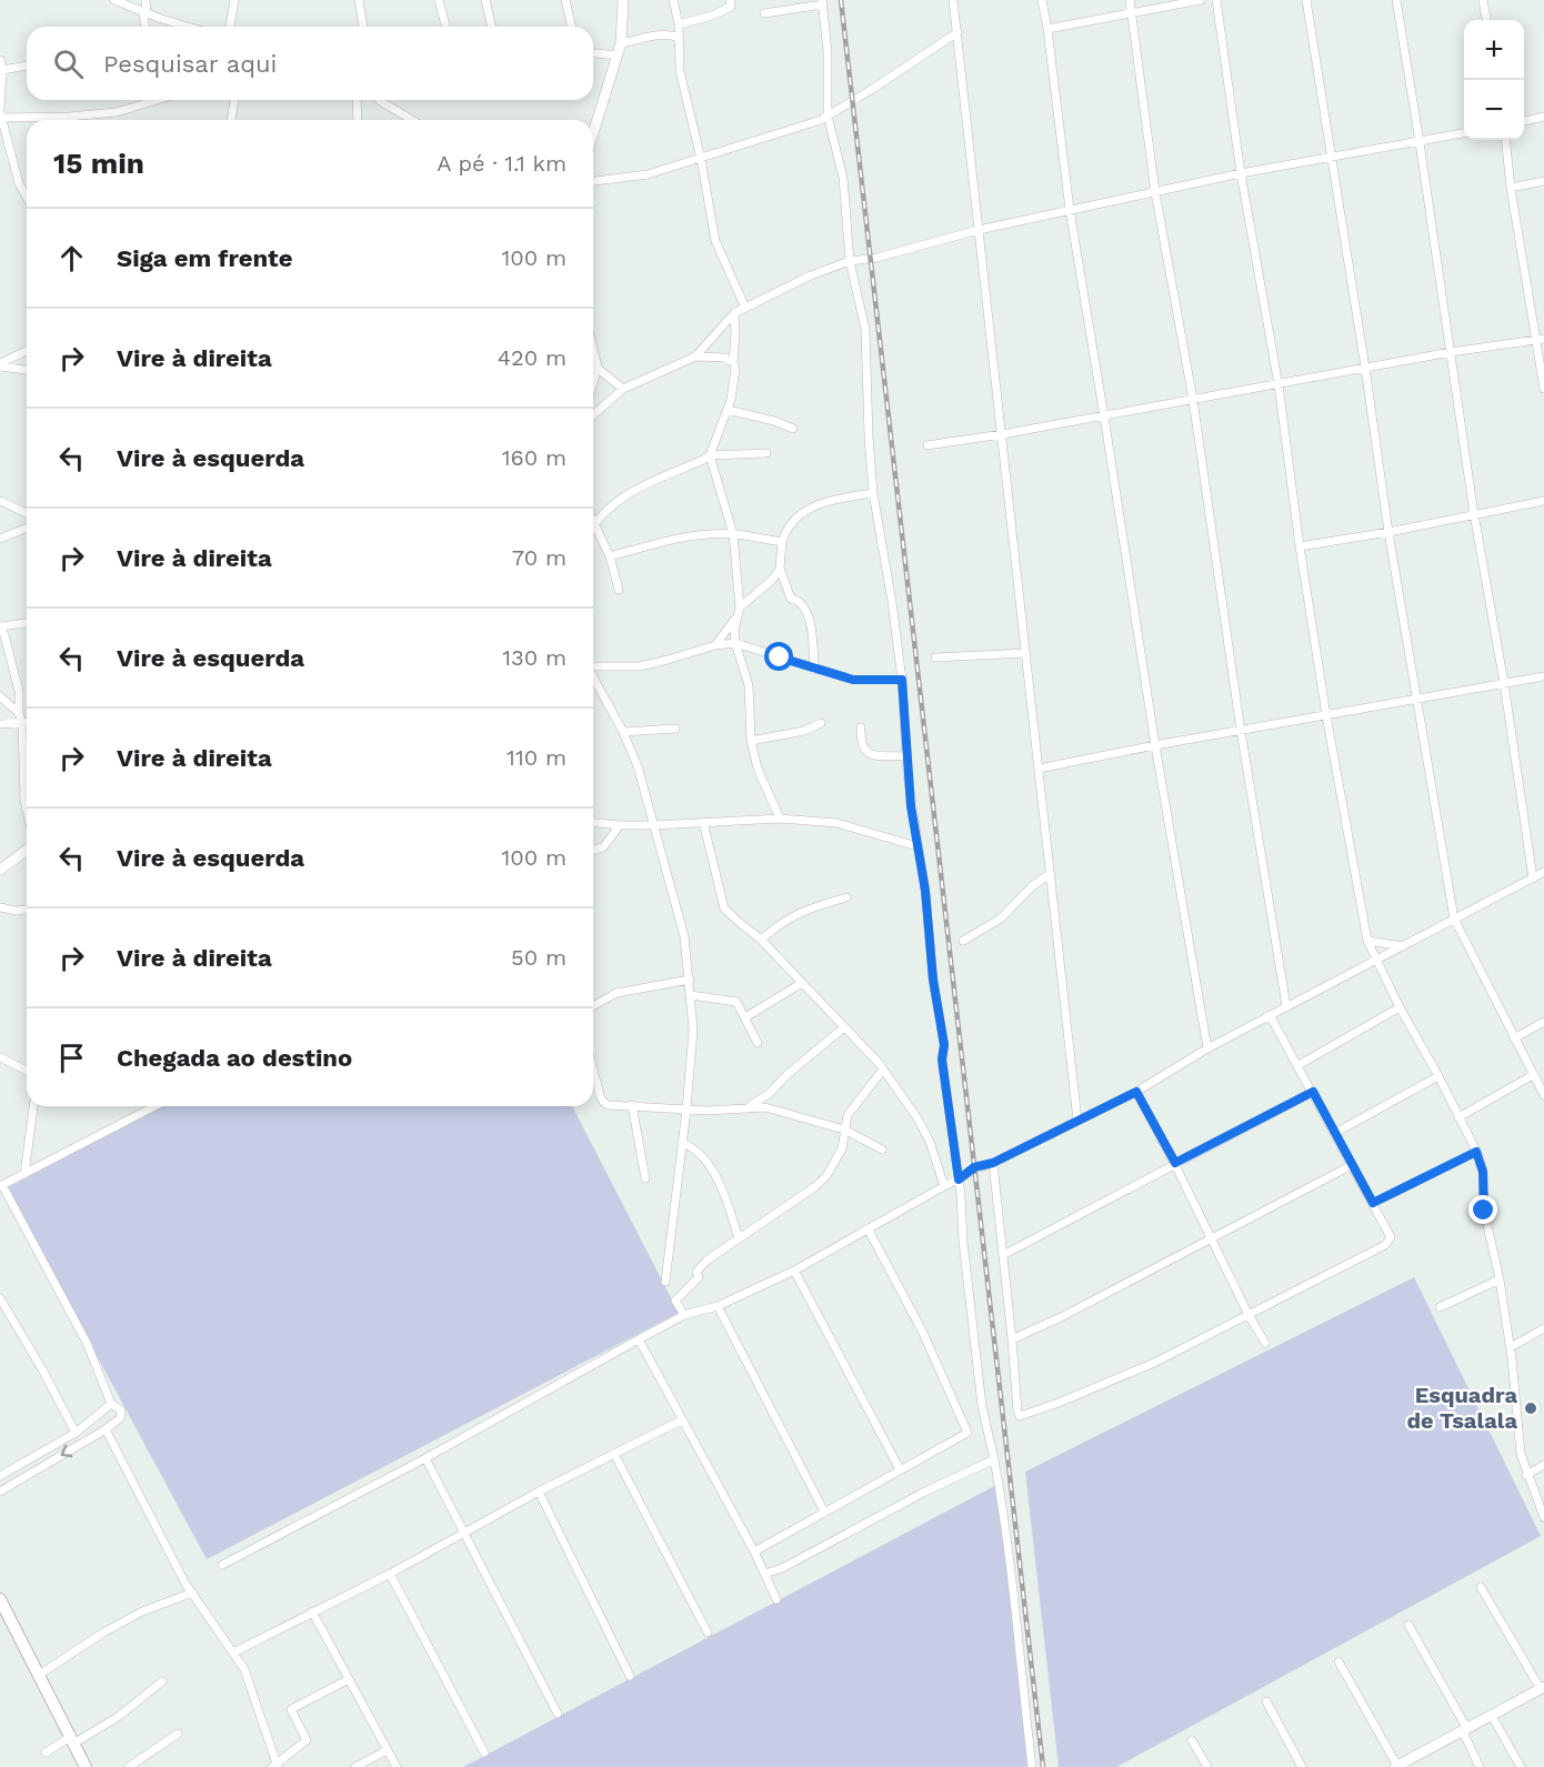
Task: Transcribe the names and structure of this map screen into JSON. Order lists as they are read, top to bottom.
{
  "places": ["Esquadra de Tsalala"],
  "page": {
    "map_buttons": ["+", "−"],
    "search": "Pesquisar aqui",
    "heading": ["15 min", "A pé · 1.1 km"],
    "list": [
      ["Siga em frente", "100 m"],
      ["Vire à direita", "420 m"],
      ["Vire à esquerda", "160 m"],
      ["Vire à direita", "70 m"],
      ["Vire à esquerda", "130 m"],
      ["Vire à direita", "110 m"],
      ["Vire à esquerda", "100 m"],
      ["Vire à direita", "50 m"],
      "Chegada ao destino"
    ]
  }
}
